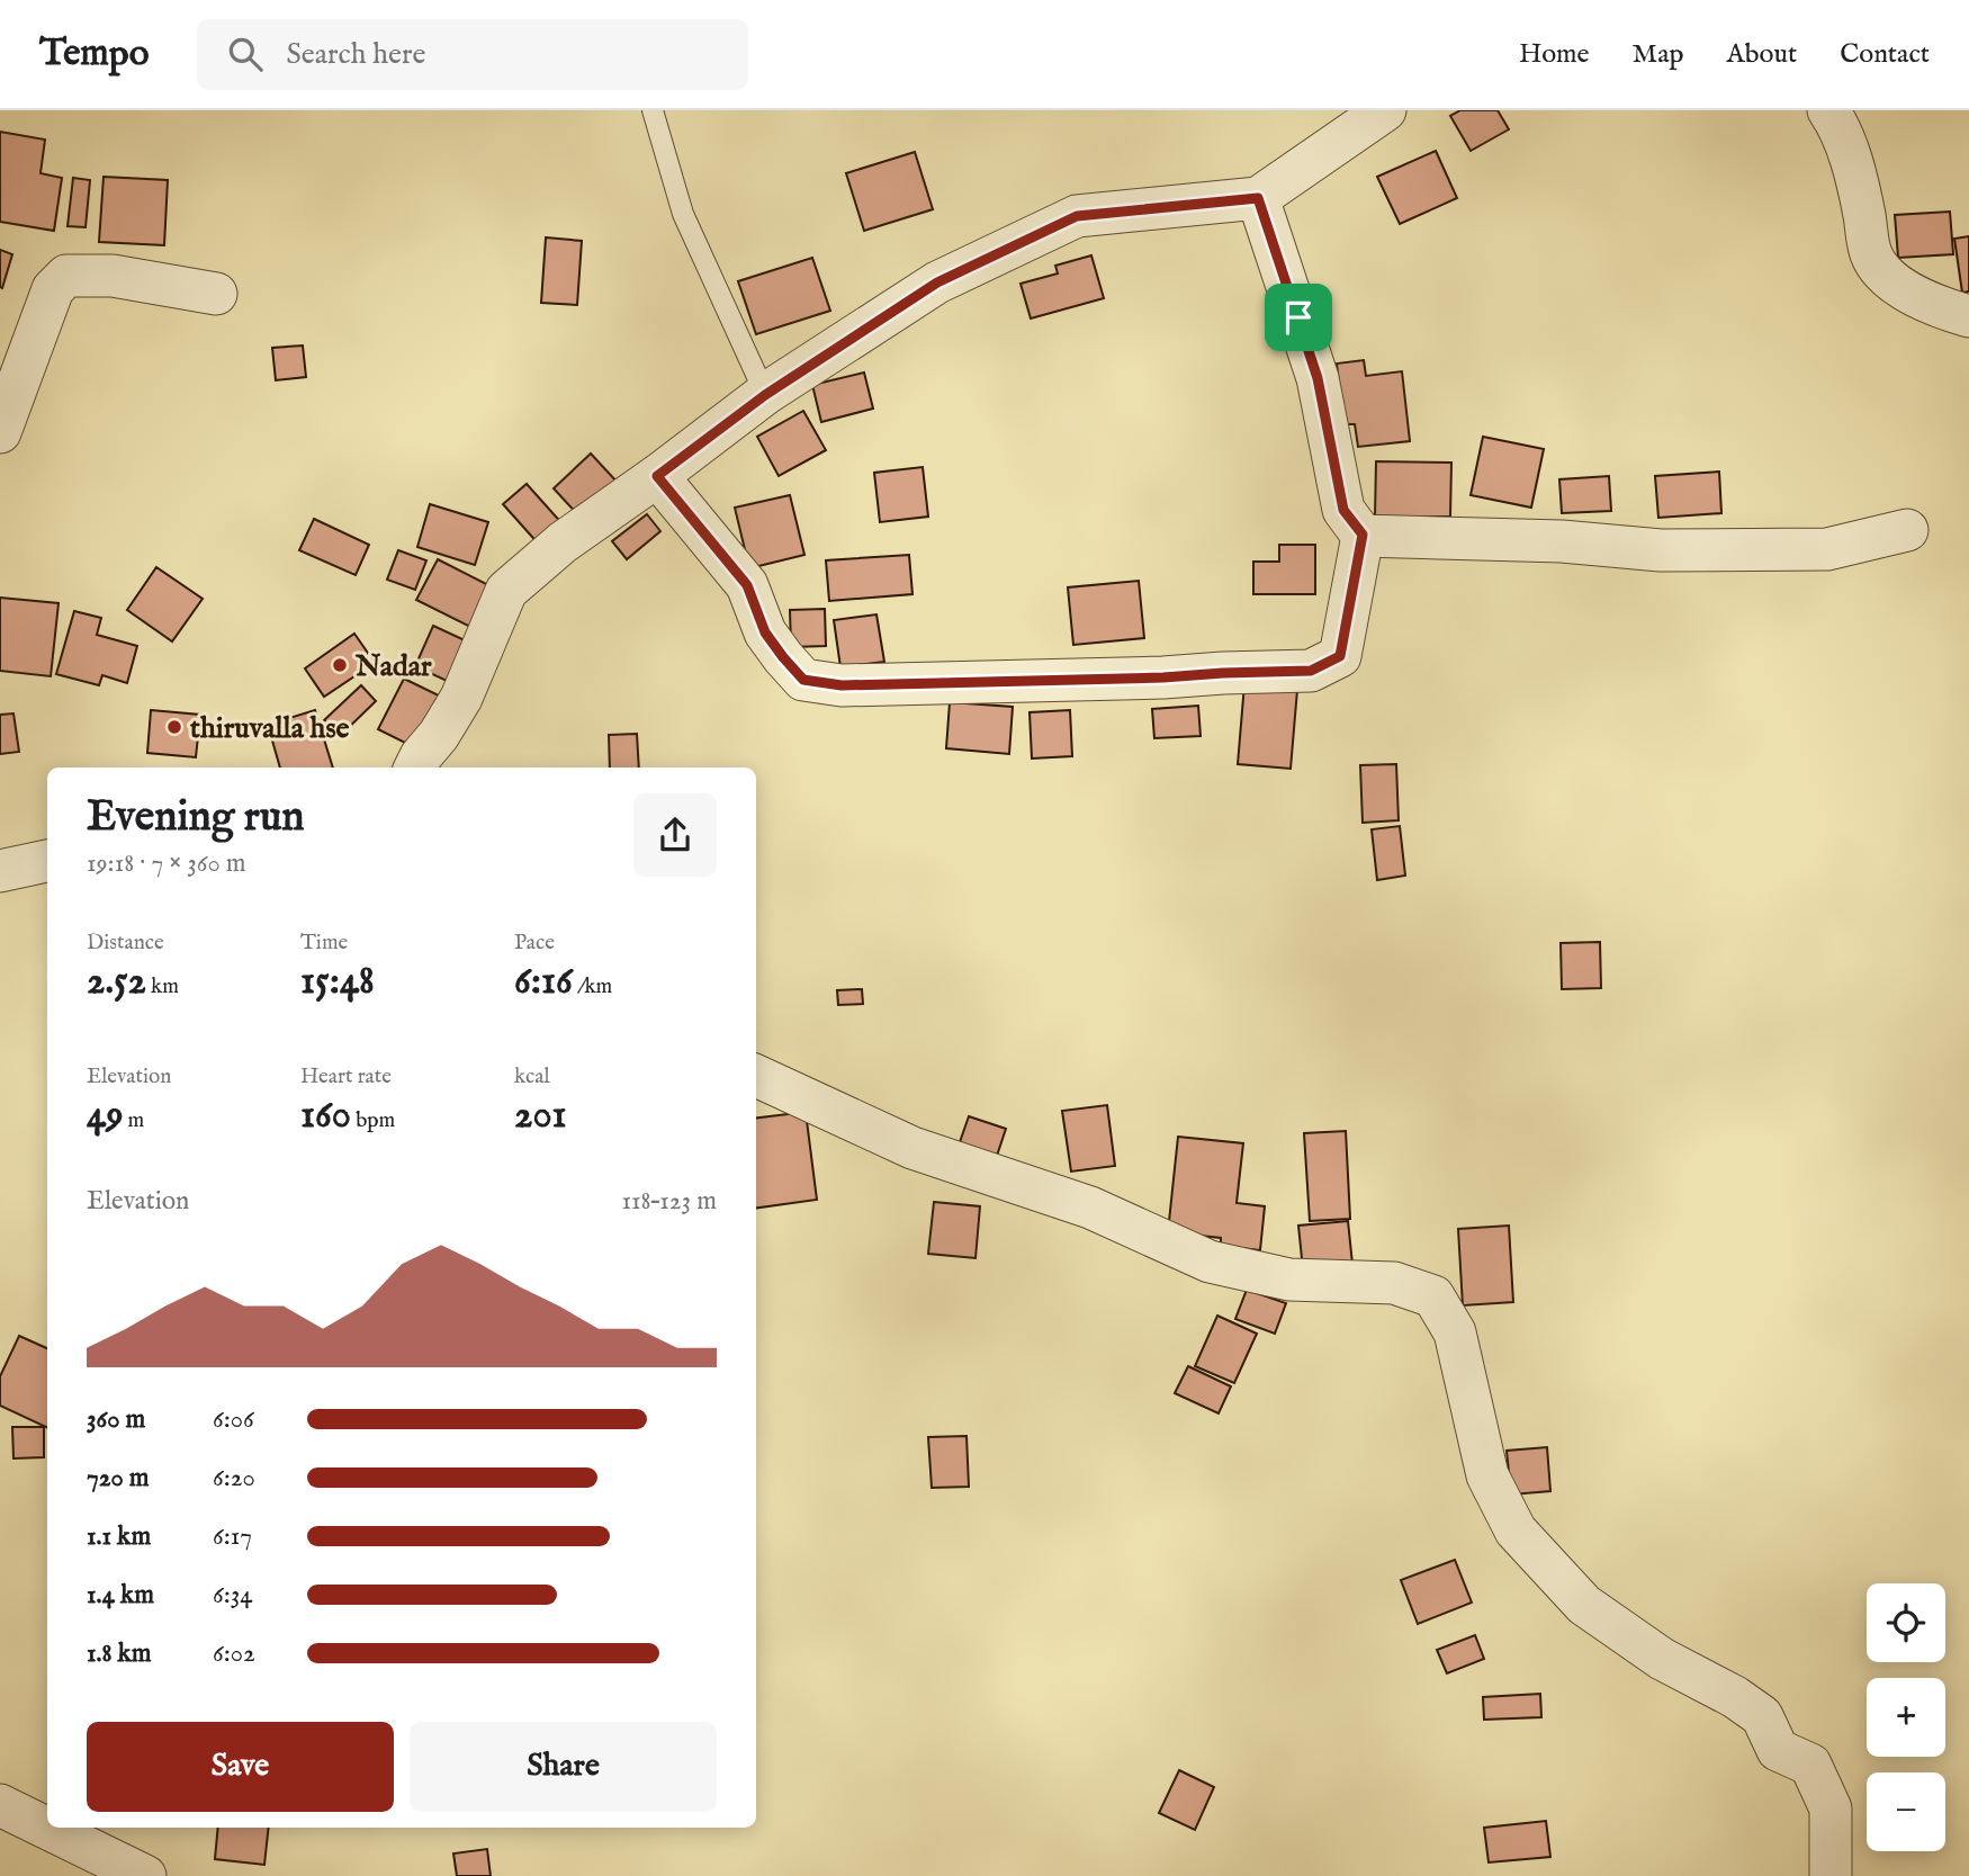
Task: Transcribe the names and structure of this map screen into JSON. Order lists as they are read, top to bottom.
{
  "places": ["Nadar", "thiruvalla hse"],
  "page": {
    "header": "Tempo",
    "search": "Search here",
    "nav": [
      "Home",
      "Map",
      "About",
      "Contact"
    ],
    "heading": ["Evening run", "19:18 · 7 × 360 m"],
    "stats": [
      ["Distance", "2.52 km"],
      ["Time", "15:48"],
      ["Pace", "6:16 /km"],
      ["Elevation", "49 m"],
      ["Heart rate", "160 bpm"],
      ["kcal", "201"]
    ],
    "chart": ["Elevation", "118–123 m"],
    "list": [
      {
        "name": "360 m",
        "note": "6:06"
      },
      {
        "name": "720 m",
        "note": "6:20"
      },
      {
        "name": "1.1 km",
        "note": "6:17"
      },
      {
        "name": "1.4 km",
        "note": "6:34"
      },
      {
        "name": "1.8 km",
        "note": "6:02"
      }
    ],
    "map_buttons": ["+", "−"],
    "buttons": ["Save", "Share"]
  }
}
